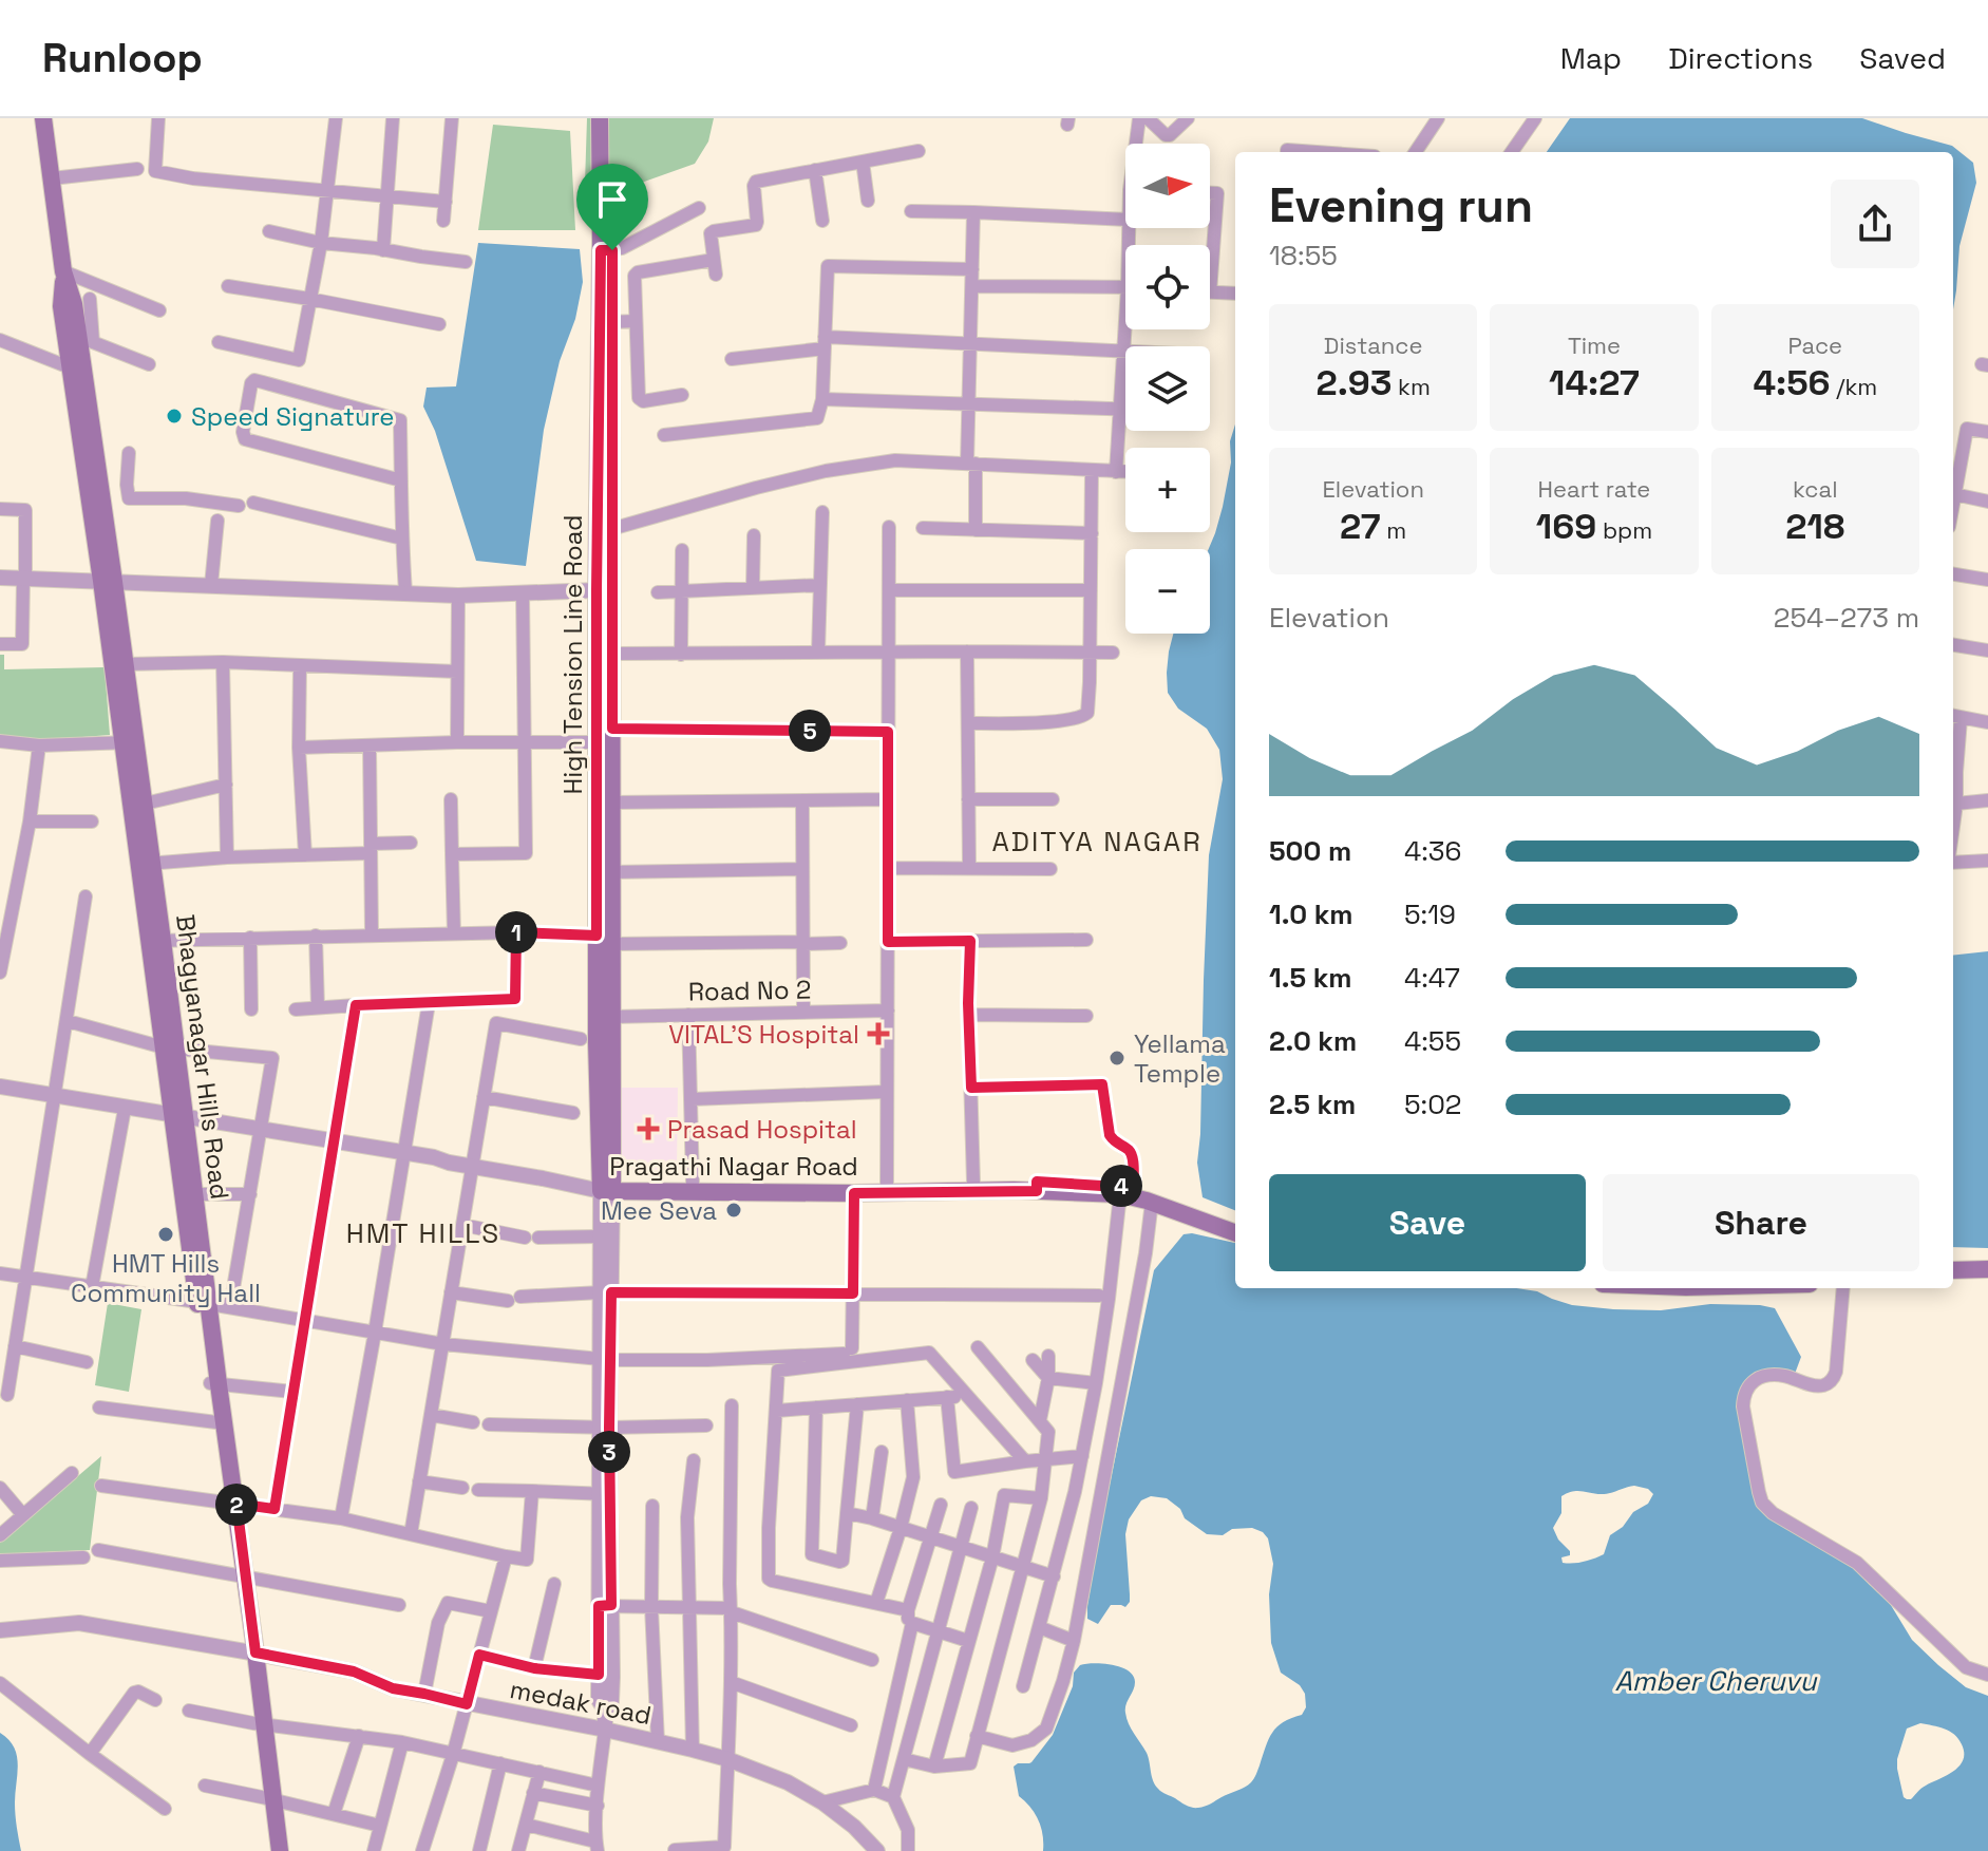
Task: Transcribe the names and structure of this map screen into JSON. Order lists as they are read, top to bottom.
{
  "streets": {
    "main road": ["High Tension Line Road", "Bhagyanagar Hills Road", "Pragathi Nagar Road"],
    "street": ["Road No 2", "medak road"]
  },
  "crossings": [
    ["High Tension Line Road", "Road No 2"],
    ["High Tension Line Road", "Pragathi Nagar Road"],
    ["Bhagyanagar Hills Road", "Pragathi Nagar Road"],
    ["Bhagyanagar Hills Road", "medak road"]
  ],
  "districts": ["ADITYA NAGAR", "HMT HILLS"],
  "water": ["Amber Cheruvu"],
  "places": {
    "other": [
      "Speed Signature",
      "Yellama Temple",
      "Mee Seva",
      "HMT Hills Community Hall"
    ],
    "health": ["VITAL'S Hospital", "Prasad Hospital"]
  },
  "north": "right",
  "page": {
    "header": "Runloop",
    "nav": ["Map", "Directions", "Saved"],
    "map_buttons": ["+", "−"],
    "heading": ["Evening run", "18:55"],
    "stats": [
      ["Distance", "2.93 km"],
      ["Time", "14:27"],
      ["Pace", "4:56 /km"],
      ["Elevation", "27 m"],
      ["Heart rate", "169 bpm"],
      ["kcal", "218"]
    ],
    "chart": ["Elevation", "254–273 m"],
    "pins": [
      "5",
      "1",
      "4",
      "3",
      "2"
    ],
    "list": [
      {
        "name": "500 m",
        "note": "4:36"
      },
      {
        "name": "1.0 km",
        "note": "5:19"
      },
      {
        "name": "1.5 km",
        "note": "4:47"
      },
      {
        "name": "2.0 km",
        "note": "4:55"
      },
      {
        "name": "2.5 km",
        "note": "5:02"
      }
    ],
    "buttons": ["Save", "Share"]
  }
}
